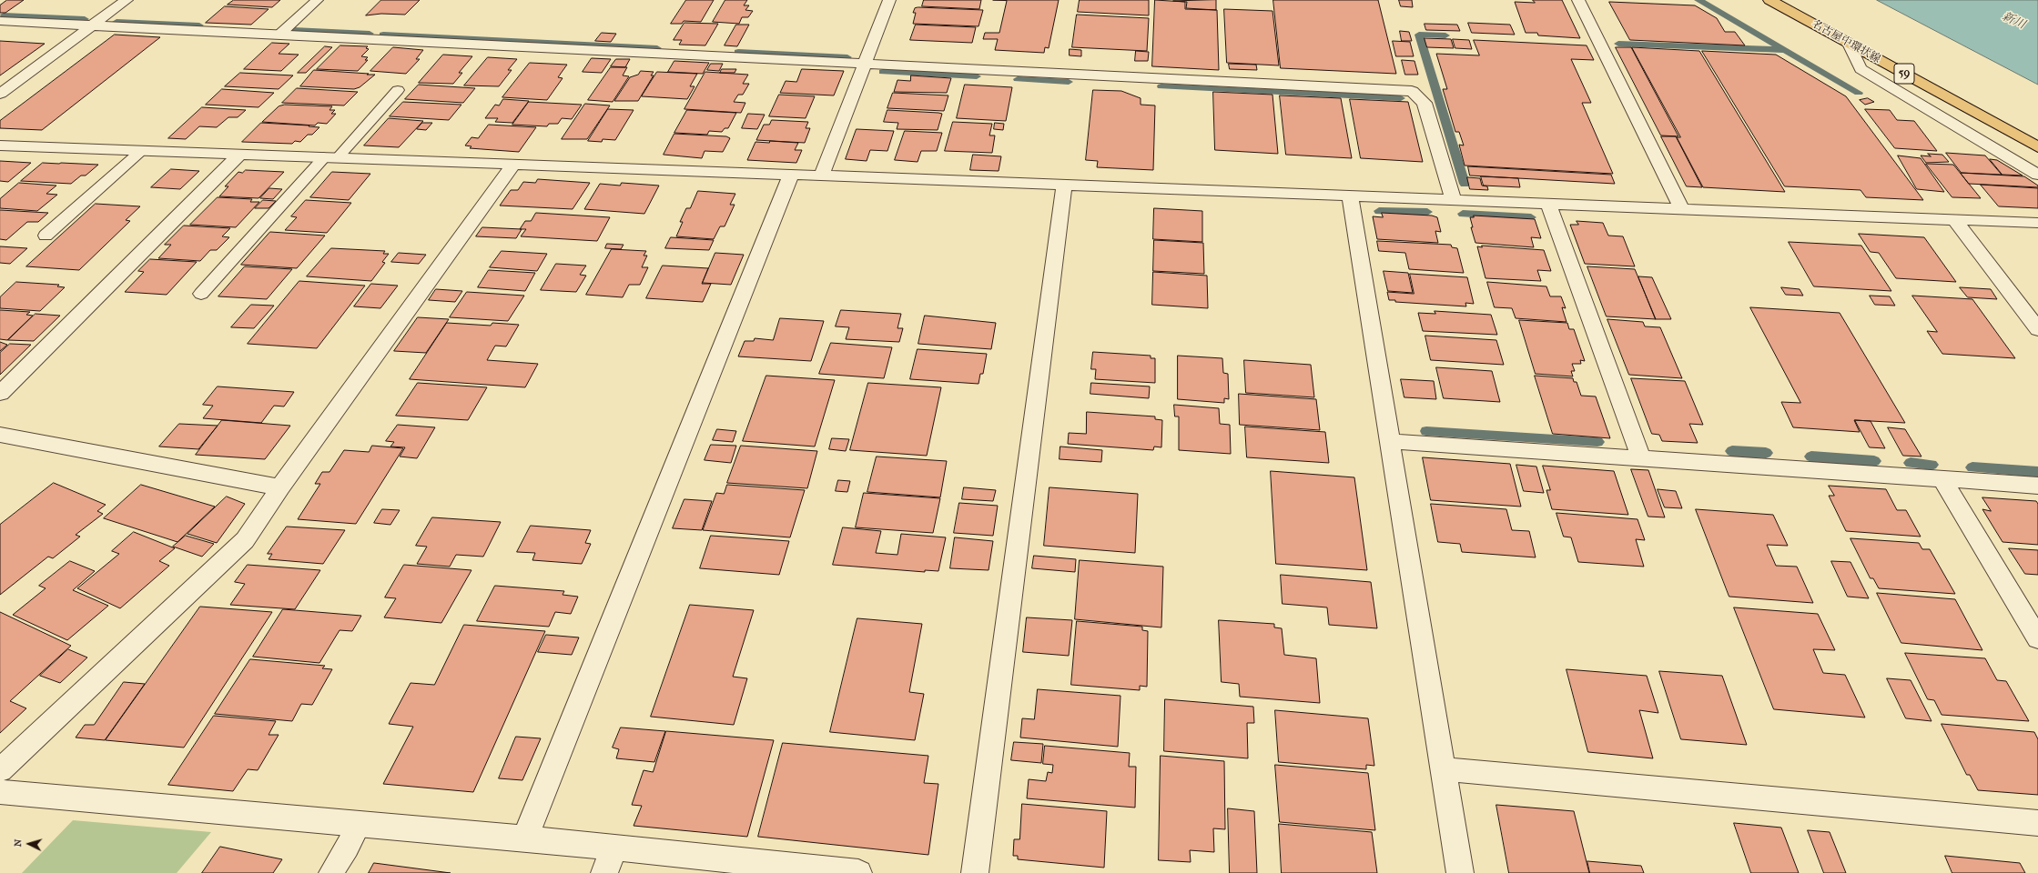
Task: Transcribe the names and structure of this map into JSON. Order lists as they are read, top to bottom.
{
  "streets": {
    "main road": ["名古屋中環状線", "59"]
  },
  "water": ["新川"],
  "north": "left"
}
